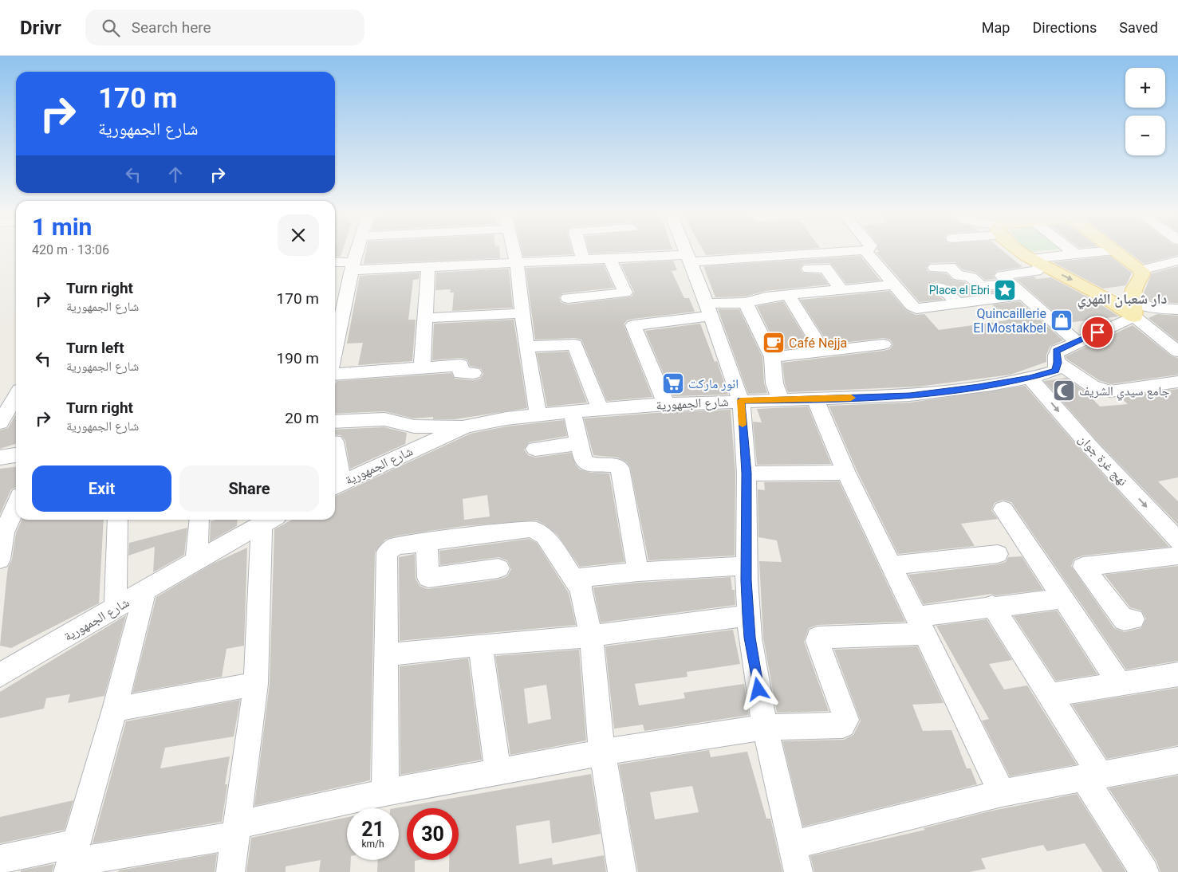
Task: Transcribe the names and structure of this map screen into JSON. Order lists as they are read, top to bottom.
{
  "streets": {
    "street": ["شارع الجمهورية", "نهج غرة جوان"]
  },
  "crossings": [
    ["شارع الجمهورية", "نهج غرة جوان"]
  ],
  "districts": ["دار شعبان الفهري"],
  "places": {
    "place": ["Place el Ebri"],
    "shop": ["Quincaillerie El Mostakbel"],
    "cafe": ["Café Nejja"],
    "supermarket": ["انور ماركت"],
    "mosque": ["جامع سيدي الشريف"]
  },
  "page": {
    "header": "Drivr",
    "search": "Search here",
    "nav": ["Map", "Directions", "Saved"],
    "map_buttons": ["+", "−"],
    "turn": ["170 m", "شارع الجمهورية"],
    "heading": ["1 min", "420 m · 13:06"],
    "list": [
      {
        "name": "Turn right",
        "note": "شارع الجمهورية",
        "value": "170 m"
      },
      {
        "name": "Turn left",
        "note": "شارع الجمهورية",
        "value": "190 m"
      },
      {
        "name": "Turn right",
        "note": "شارع الجمهورية",
        "value": "20 m"
      }
    ],
    "buttons": ["Exit", "Share"],
    "speed": "21 km/h",
    "limit": "30"
  }
}
